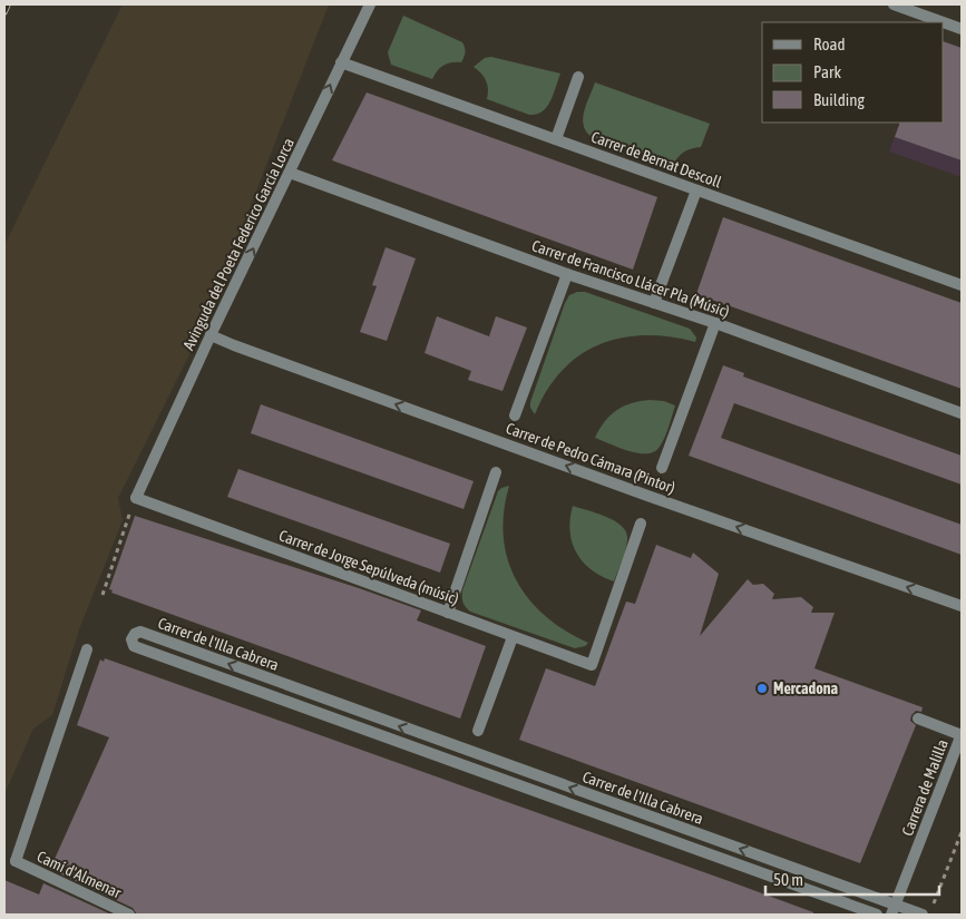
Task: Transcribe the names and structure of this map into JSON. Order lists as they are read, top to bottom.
{
  "streets": {
    "street": [
      "Carrer de Bernat Descoll",
      "Avinguda del Poeta Federico García Lorca",
      "Carrer de Francisco Llácer Pla (Músic)",
      "Carrer de Pedro Cámara (Pintor)",
      "Carrer de Jorge Sepúlveda (músic)",
      "Carrer de l'Illa Cabrera",
      "Carrera de Malilla",
      "Camí d'Almenar"
    ]
  },
  "crossings": [
    ["Carrer de Bernat Descoll", "Avinguda del Poeta Federico García Lorca"],
    ["Avinguda del Poeta Federico García Lorca", "Carrer de Francisco Llácer Pla (Músic)"],
    ["Avinguda del Poeta Federico García Lorca", "Carrer de Pedro Cámara (Pintor)"],
    ["Avinguda del Poeta Federico García Lorca", "Carrer de Jorge Sepúlveda (músic)"],
    ["Carrer de l'Illa Cabrera", "Carrera de Malilla"]
  ],
  "one_way": ["Avinguda del Poeta Federico García Lorca", "Carrer de Pedro Cámara (Pintor)"],
  "places": ["Mercadona"],
  "legend": ["Road", "Park", "Building"],
  "scale_bar": "50 m"
}
